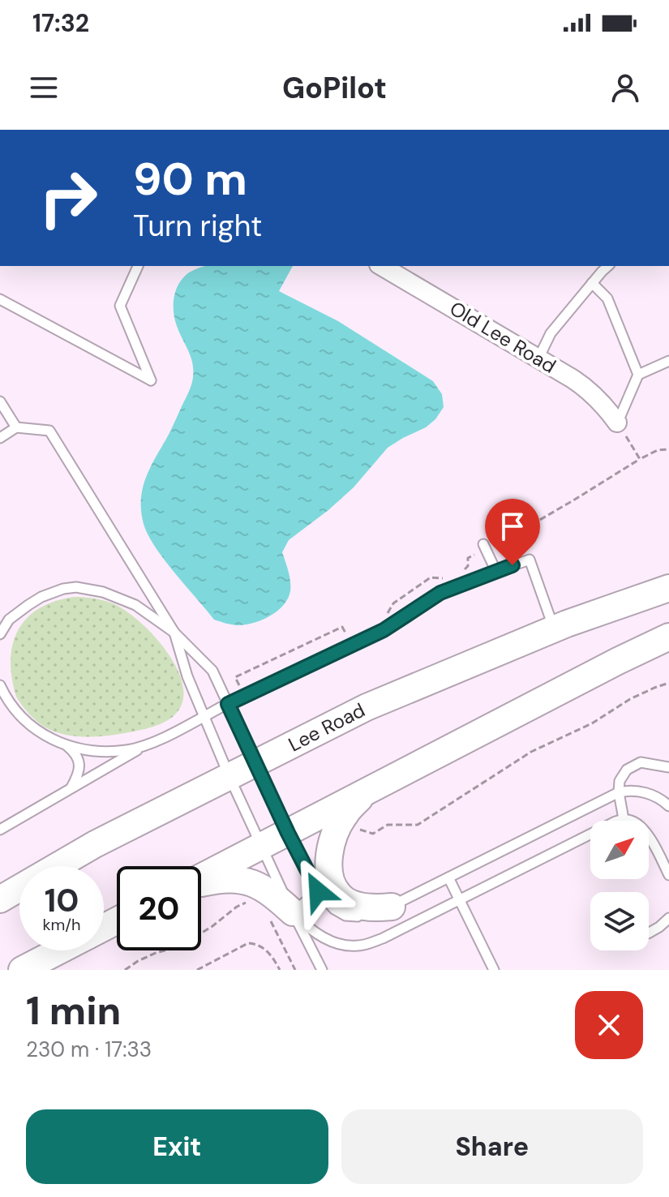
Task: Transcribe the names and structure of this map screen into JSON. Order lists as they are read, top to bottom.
{
  "streets": {
    "street": ["Old Lee Road", "Lee Road"]
  },
  "north": "top right",
  "page": {
    "status": "17:32",
    "header": "GoPilot",
    "turn": ["90 m", "Turn right"],
    "speed": "10 km/h",
    "limit": "20",
    "heading": ["1 min", "230 m · 17:33"],
    "buttons": ["Exit", "Share"]
  }
}
